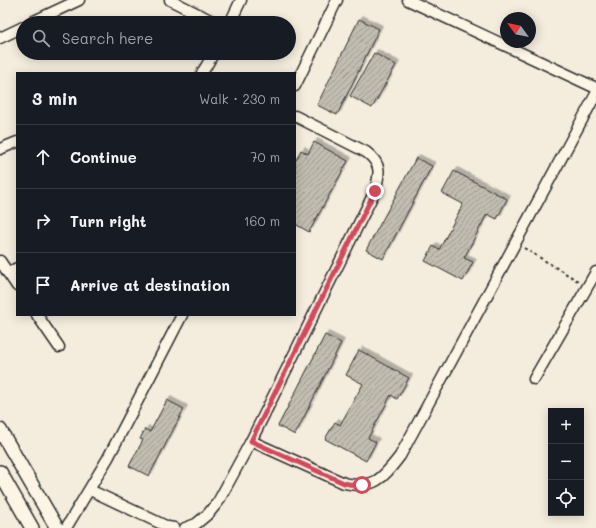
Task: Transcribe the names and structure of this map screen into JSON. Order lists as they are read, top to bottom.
{
  "north": "top left",
  "page": {
    "search": "Search here",
    "heading": ["3 min", "Walk · 230 m"],
    "list": [
      ["Continue", "70 m"],
      ["Turn right", "160 m"],
      "Arrive at destination"
    ],
    "map_buttons": ["+", "−"]
  }
}
